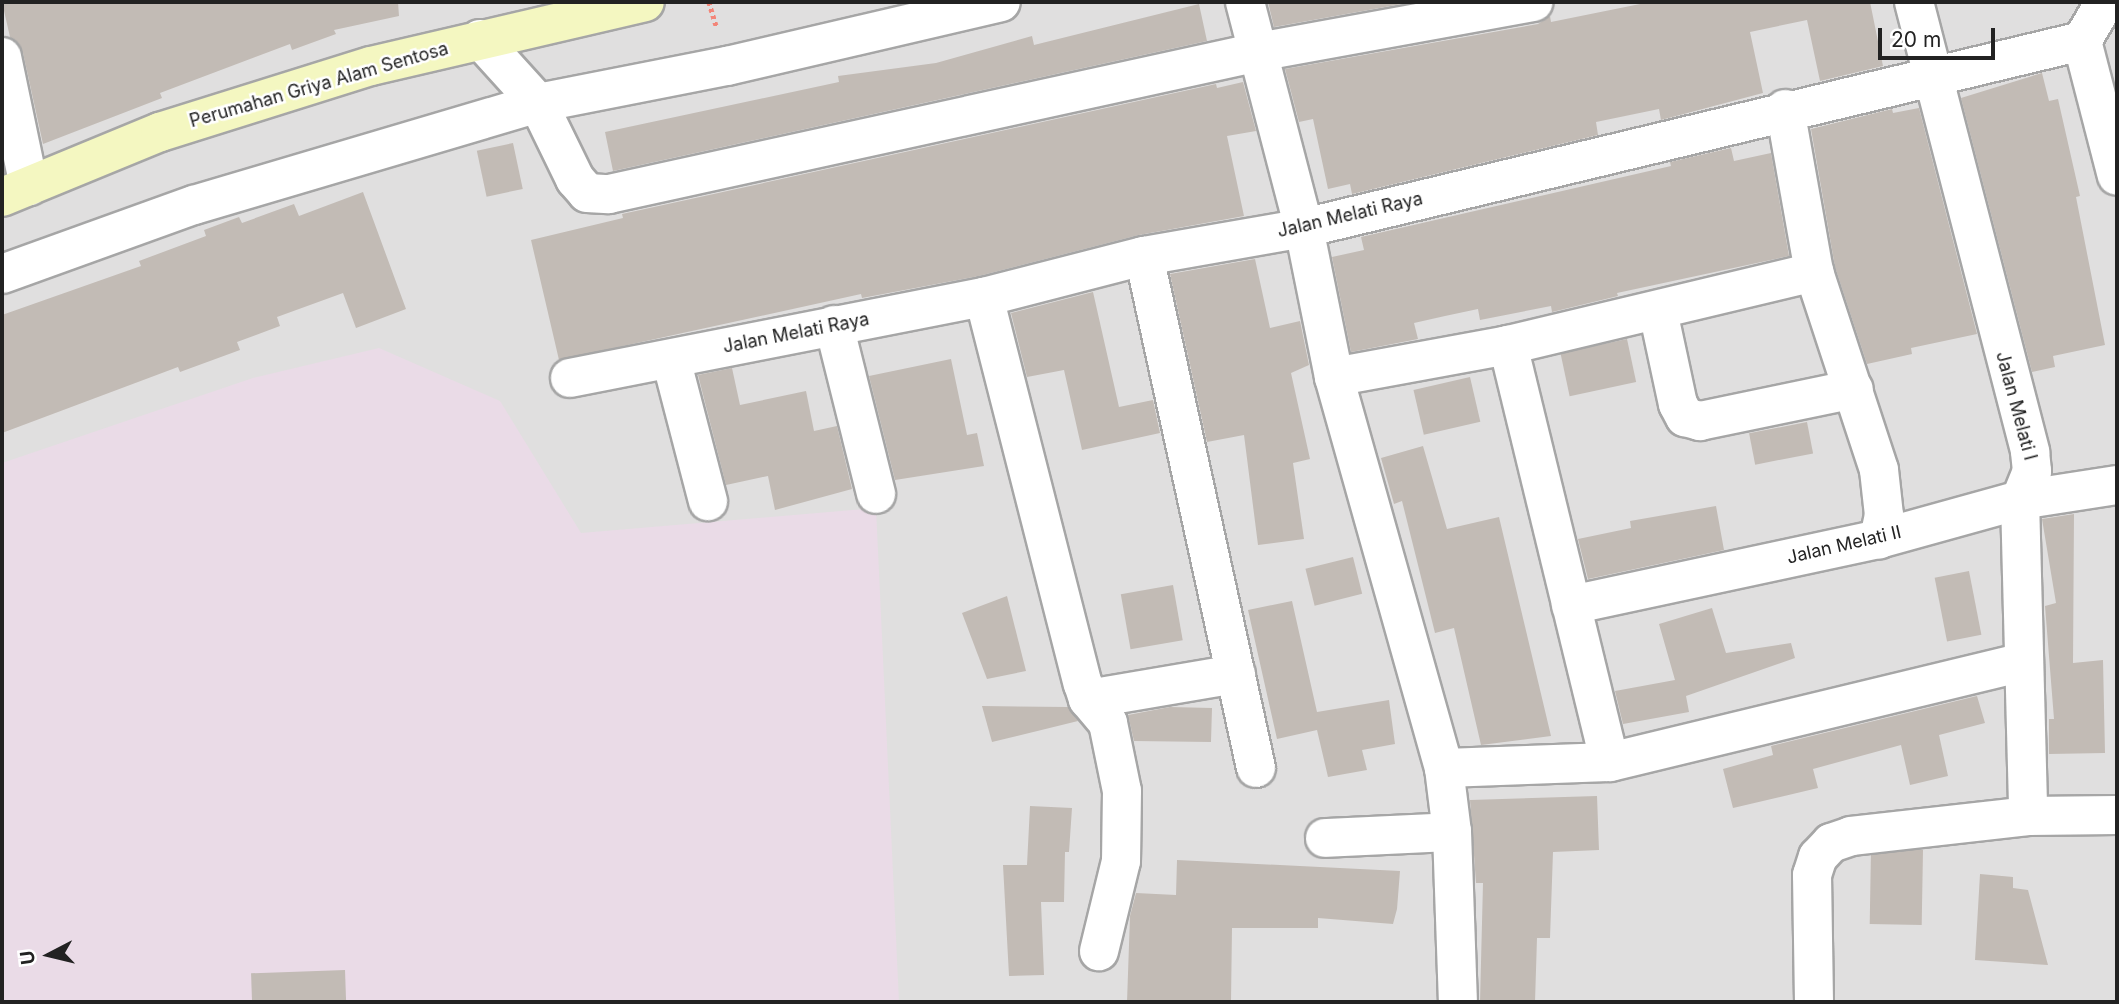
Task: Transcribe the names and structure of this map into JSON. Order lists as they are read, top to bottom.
{
  "streets": {
    "street": [
      "Perumahan Griya Alam Sentosa",
      "Jalan Melati Raya",
      "Jalan Melati I",
      "Jalan Melati II"
    ]
  },
  "crossings": [
    ["Jalan Melati Raya", "Jalan Melati I"],
    ["Jalan Melati I", "Jalan Melati II"]
  ],
  "scale_bar": "20 m",
  "north": "left"
}
